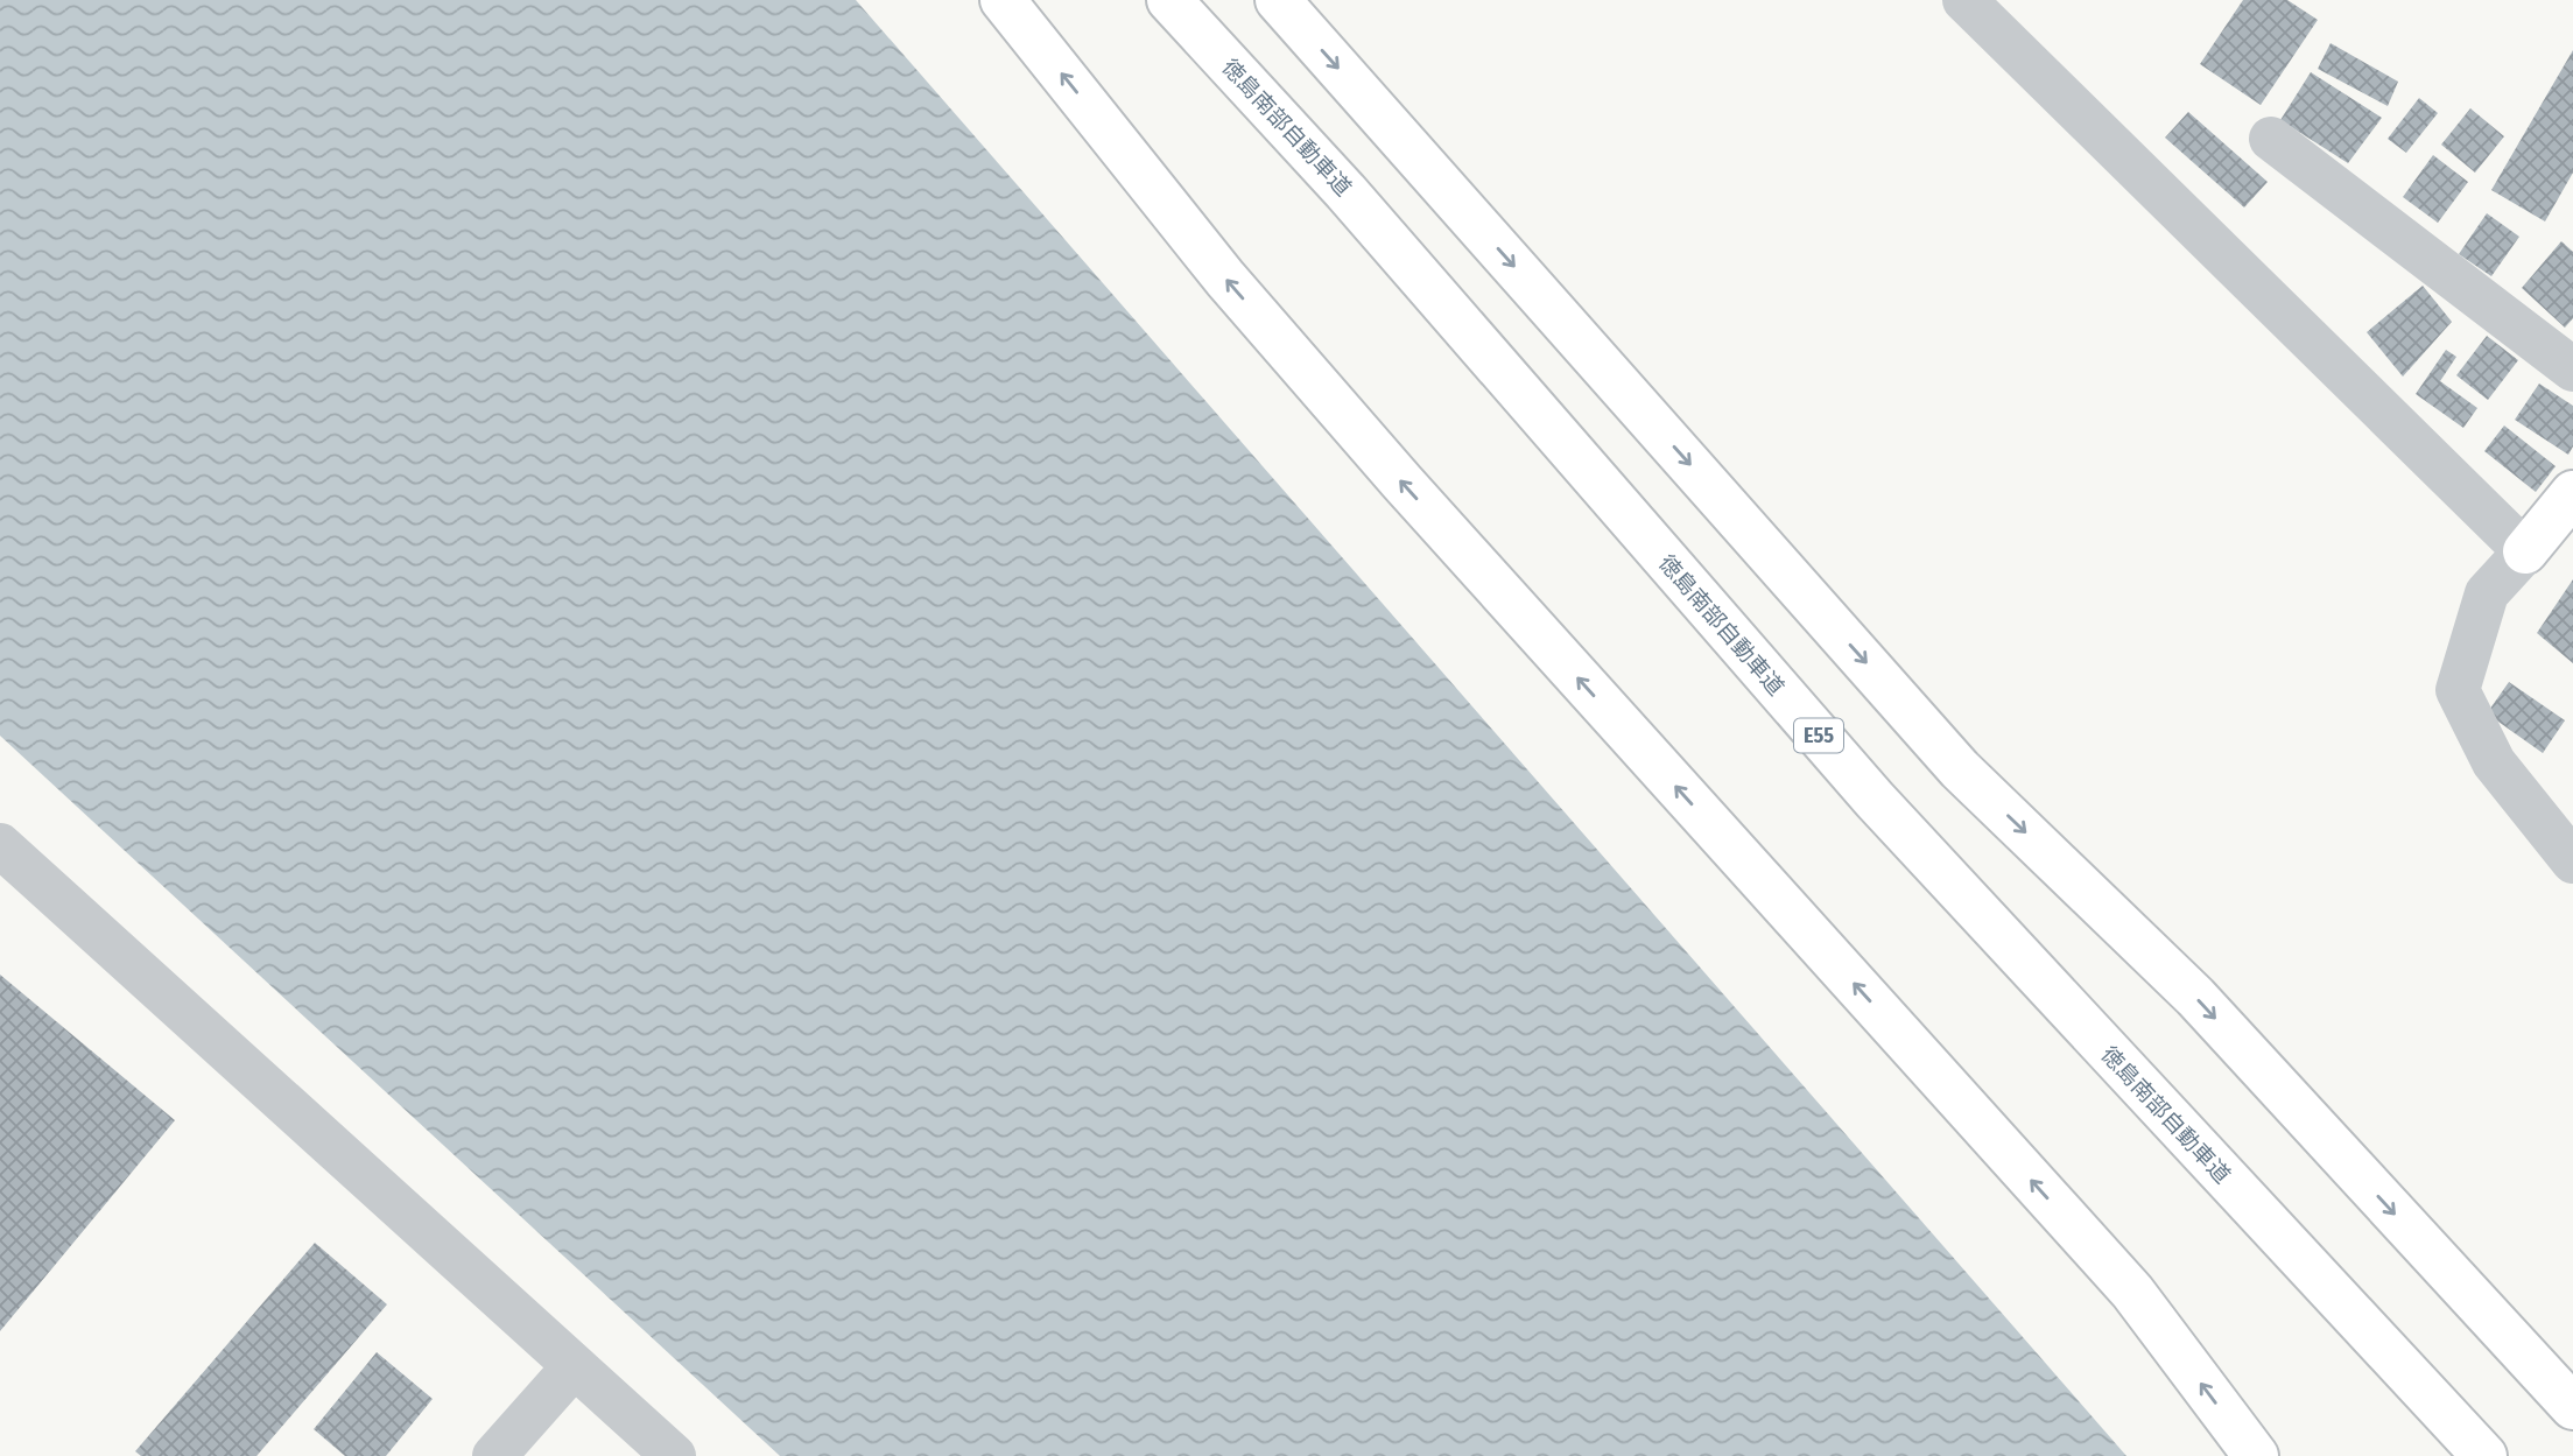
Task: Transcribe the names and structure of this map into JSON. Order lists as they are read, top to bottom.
{
  "streets": {
    "main road": ["徳島南部自動車道", "E55"]
  }
}
